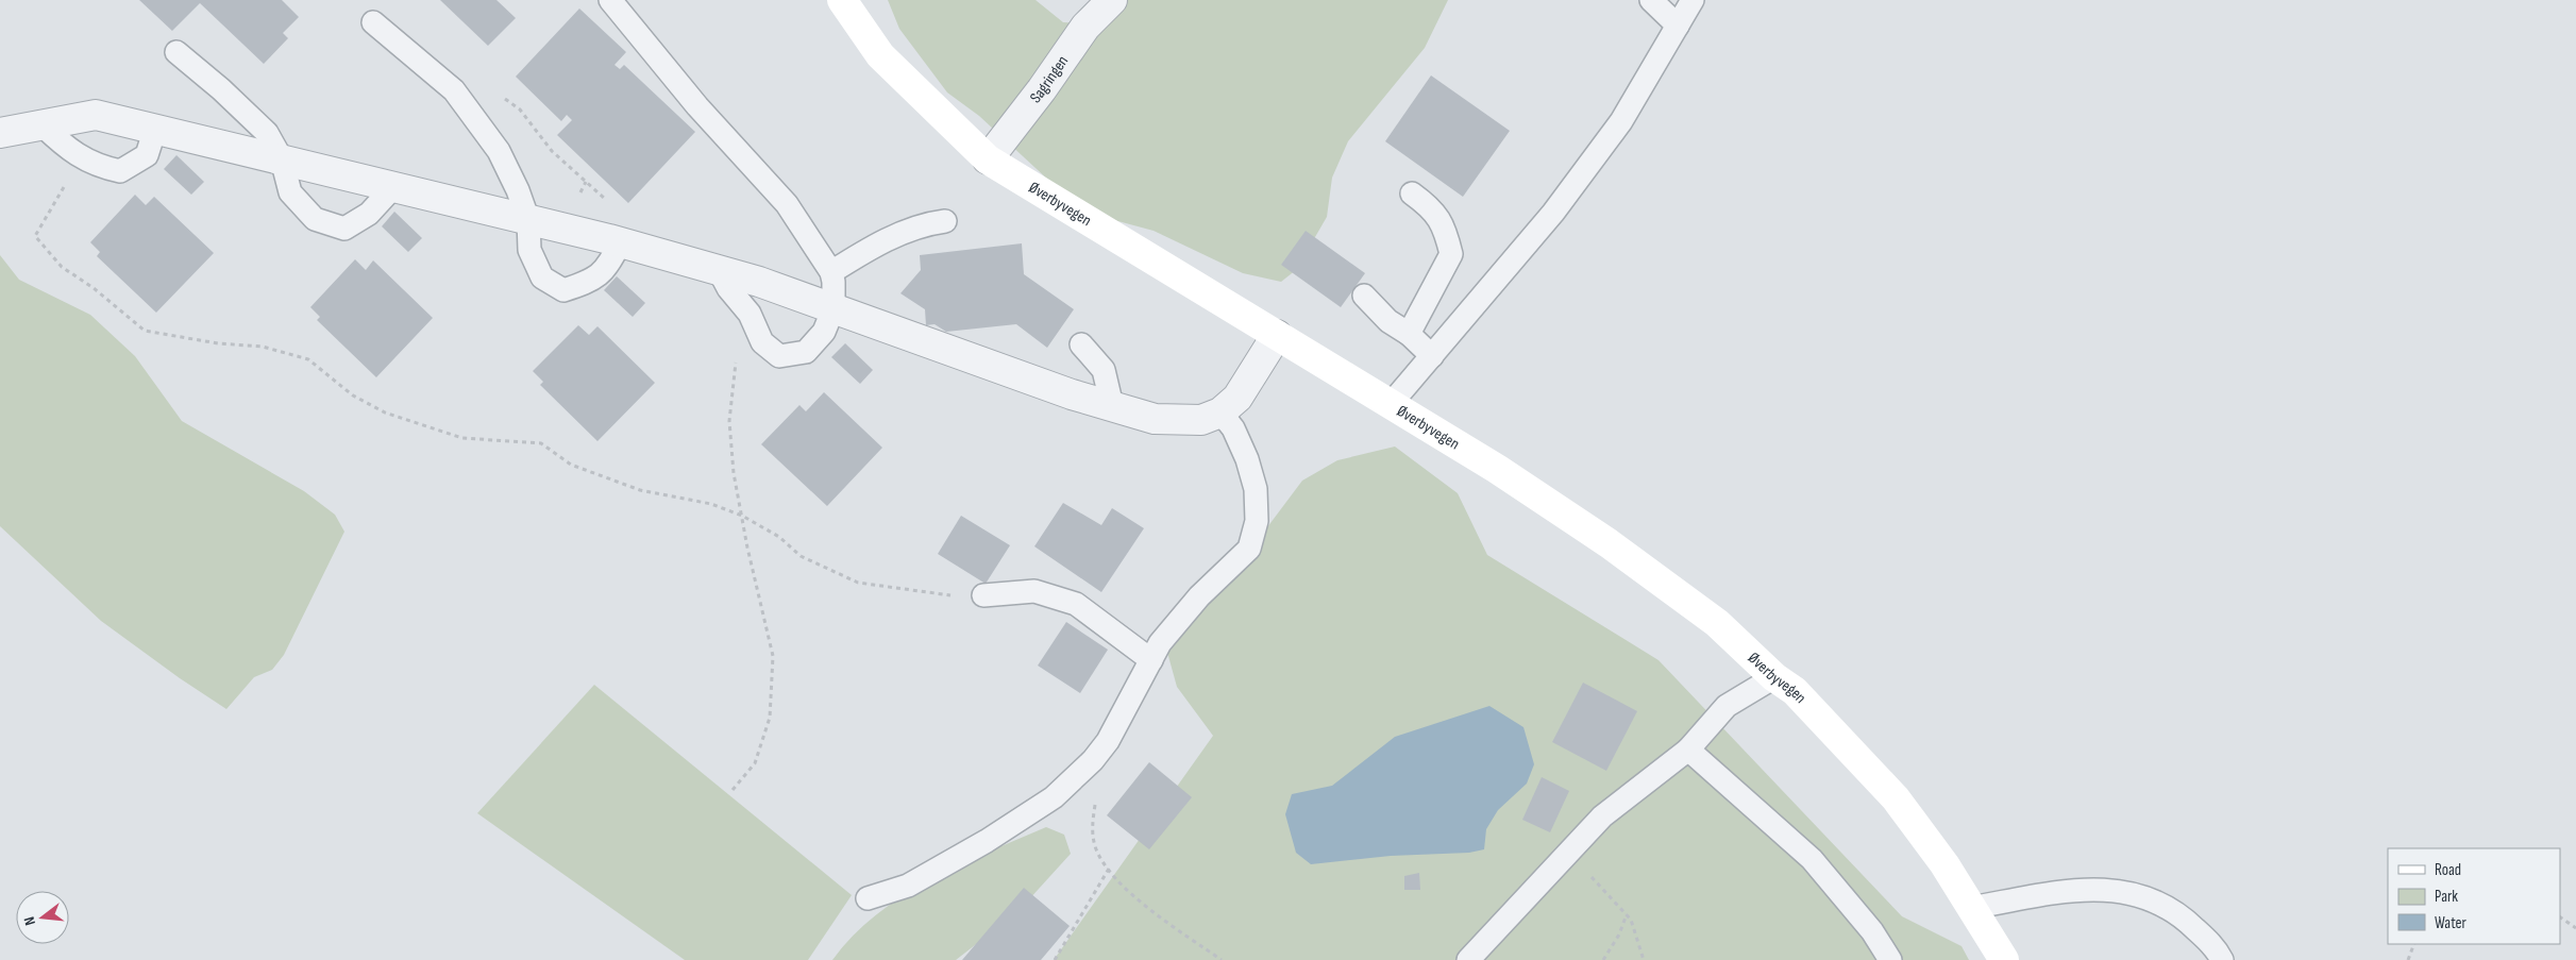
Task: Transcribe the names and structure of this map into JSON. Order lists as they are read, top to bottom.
{
  "streets": {
    "main road": ["Øverbyvegen"],
    "street": ["Sagringen"]
  },
  "crossings": [
    ["Sagringen", "Øverbyvegen"]
  ],
  "legend": ["Road", "Park", "Water"],
  "north": "left"
}
